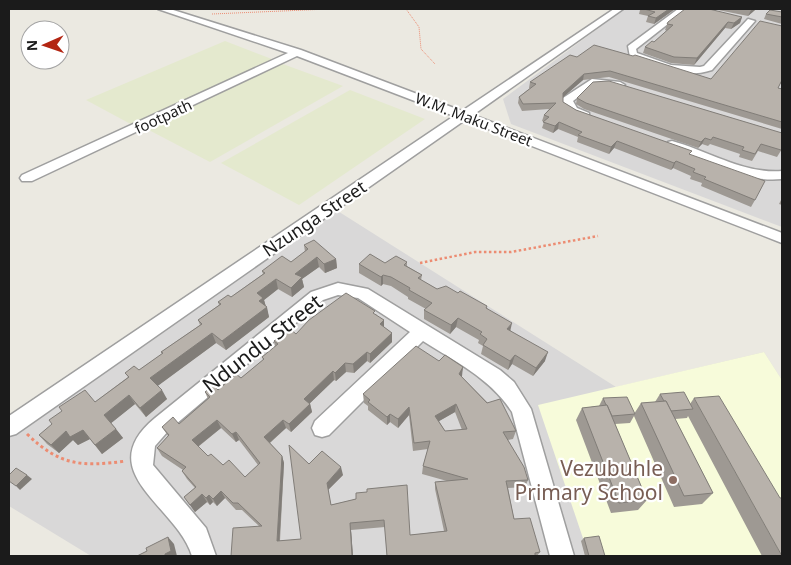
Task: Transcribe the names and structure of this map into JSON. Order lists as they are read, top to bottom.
{
  "streets": {
    "street": [
      "footpath",
      "W.M. Maku Street",
      "Nzunga Street",
      "Ndundu Street"
    ]
  },
  "crossings": [
    ["footpath", "W.M. Maku Street"],
    ["W.M. Maku Street", "Nzunga Street"]
  ],
  "places": ["Vezubuhle Primary School"],
  "north": "left"
}
